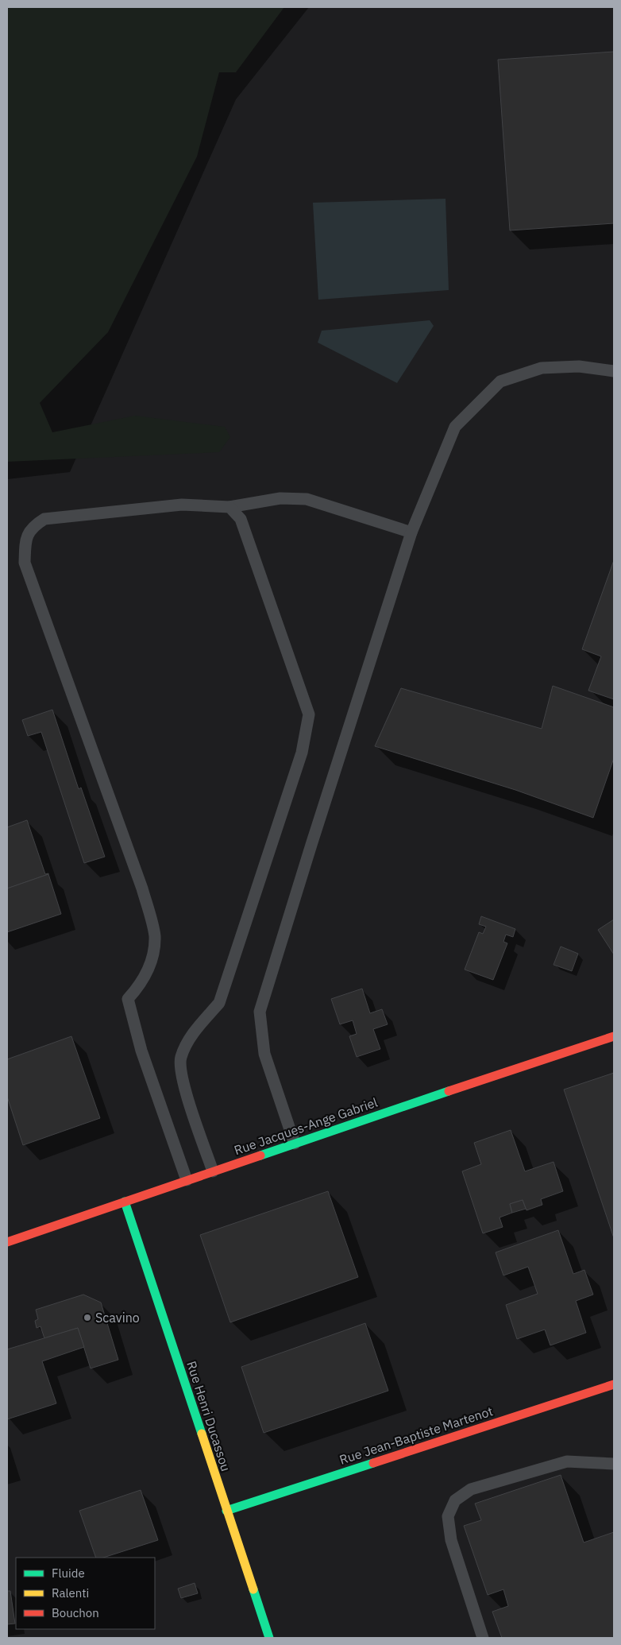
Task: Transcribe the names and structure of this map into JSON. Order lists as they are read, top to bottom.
{
  "streets": {
    "street": ["Rue Jacques-Ange Gabriel", "Rue Henri Ducassou", "Rue Jean-Baptiste Martenot"]
  },
  "crossings": [
    ["Rue Jacques-Ange Gabriel", "Rue Henri Ducassou"],
    ["Rue Henri Ducassou", "Rue Jean-Baptiste Martenot"]
  ],
  "places": ["Scavino"],
  "legend": ["Fluide", "Ralenti", "Bouchon"]
}
